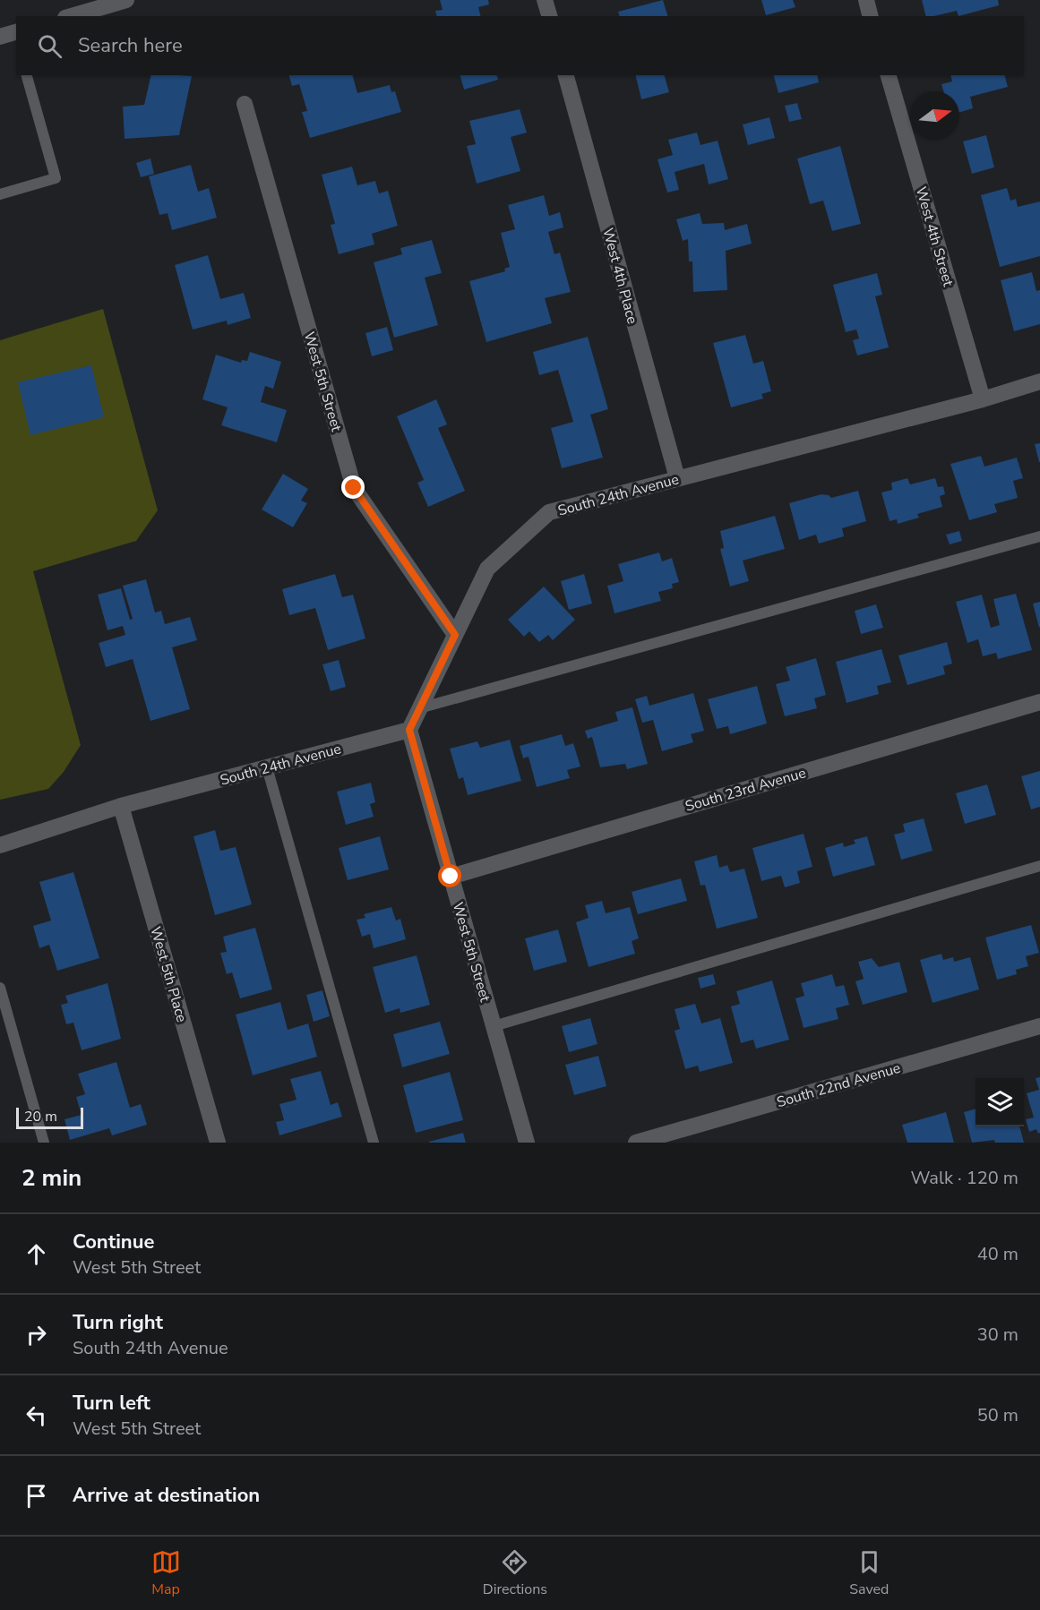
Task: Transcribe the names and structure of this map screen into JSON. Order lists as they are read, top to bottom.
{
  "streets": {
    "street": [
      "West 4th Street",
      "West 4th Place",
      "West 5th Street",
      "South 24th Avenue",
      "South 23rd Avenue",
      "West 5th Place",
      "South 22nd Avenue"
    ]
  },
  "crossings": [
    ["West 4th Street", "South 24th Avenue"],
    ["West 4th Place", "South 24th Avenue"],
    ["West 5th Street", "South 24th Avenue"],
    ["West 5th Street", "South 23rd Avenue"],
    ["South 24th Avenue", "West 5th Place"]
  ],
  "scale_bar": "20 m",
  "north": "right",
  "page": {
    "search": "Search here",
    "scale": "20 m",
    "heading": ["2 min", "Walk · 120 m"],
    "list": [
      ["Continue", "West 5th Street", "40 m"],
      ["Turn right", "South 24th Avenue", "30 m"],
      ["Turn left", "West 5th Street", "50 m"],
      "Arrive at destination"
    ],
    "nav": ["Map", "Directions", "Saved"]
  }
}
